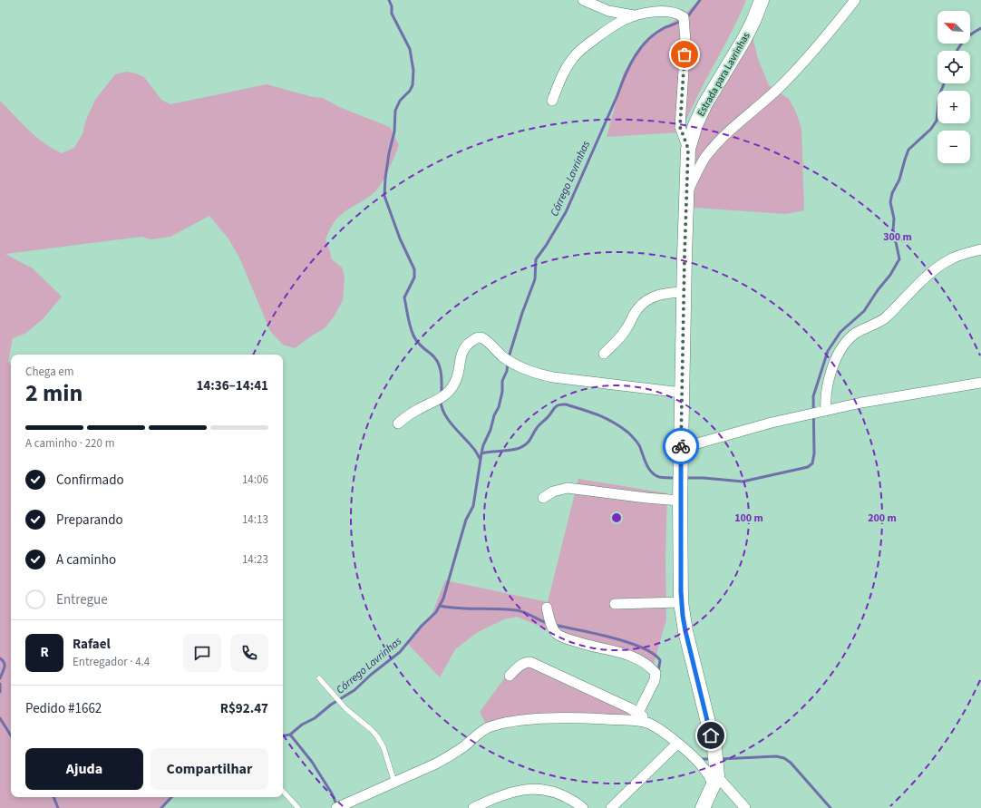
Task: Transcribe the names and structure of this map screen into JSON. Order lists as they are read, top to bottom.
{
  "streets": {
    "street": ["Estrada para Lavrinhas"]
  },
  "water": ["Córrego Lavrinhas"],
  "north": "top left",
  "page": {
    "map_buttons": ["+", "−"],
    "heading": ["2 min", "Chega em", "14:36–14:41"],
    "panel": [
      "Rafael",
      "Entregador · 4.4",
      "Pedido #1662",
      "R$92.47"
    ],
    "bar": "A caminho · 220 m",
    "list": [
      ["Confirmado", "14:06"],
      ["Preparando", "14:13"],
      ["A caminho", "14:23"],
      "Entregue"
    ],
    "round": "R",
    "buttons": ["Ajuda", "Compartilhar"]
  },
  "rings": ["300 m", "100 m", "200 m"]
}
